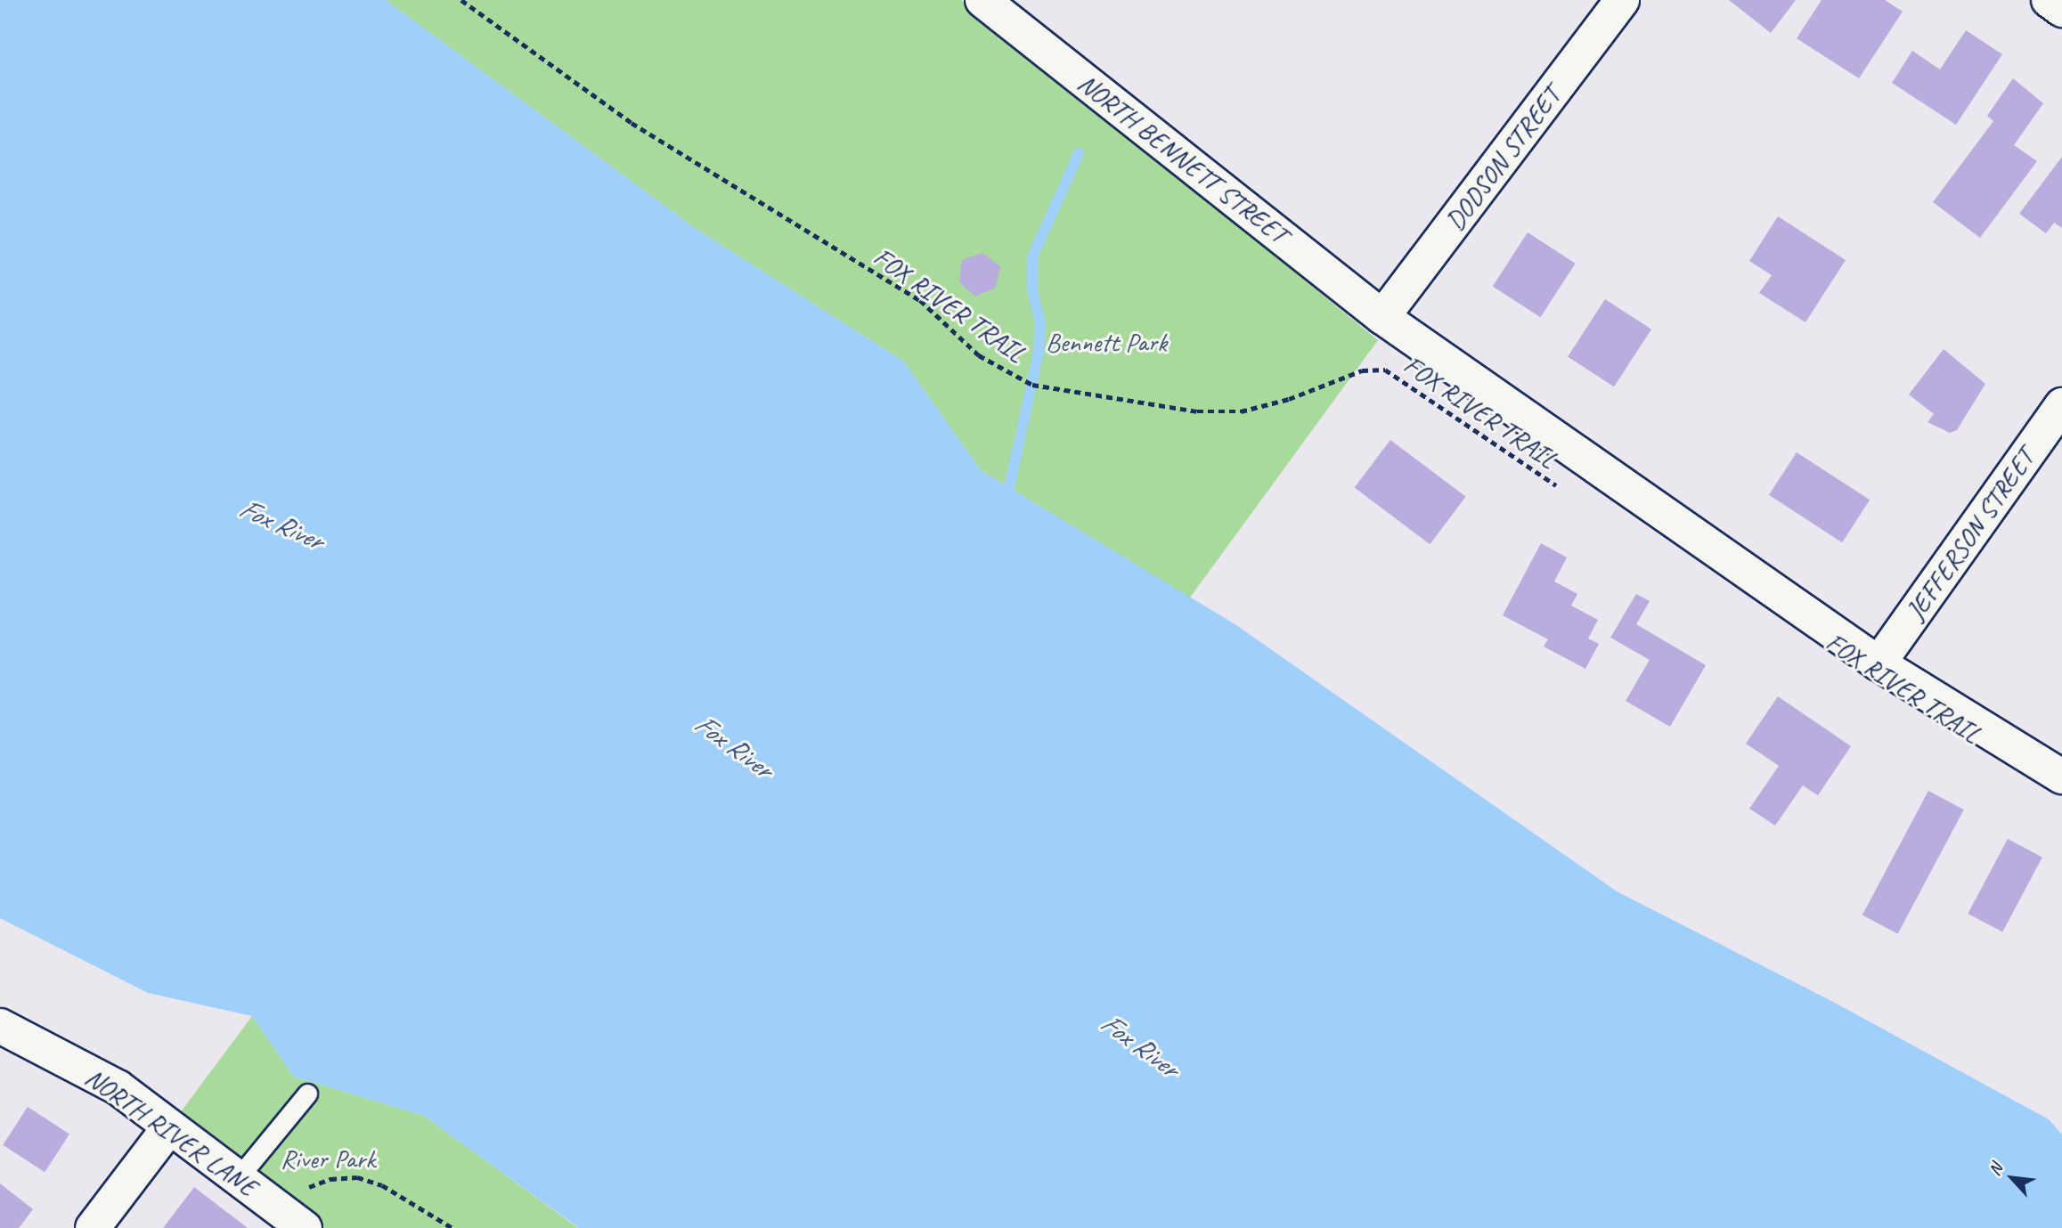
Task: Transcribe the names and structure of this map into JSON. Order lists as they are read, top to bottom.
{
  "streets": {
    "main road": [
      "NORTH BENNETT STREET",
      "DODSON STREET",
      "JEFFERSON STREET",
      "NORTH RIVER LANE"
    ],
    "path": ["FOX RIVER TRAIL"]
  },
  "crossings": [
    ["NORTH BENNETT STREET", "DODSON STREET"],
    ["NORTH BENNETT STREET", "JEFFERSON STREET"]
  ],
  "water": ["Fox River"],
  "parks": ["Bennett Park", "River Park"],
  "north": "top left"
}
